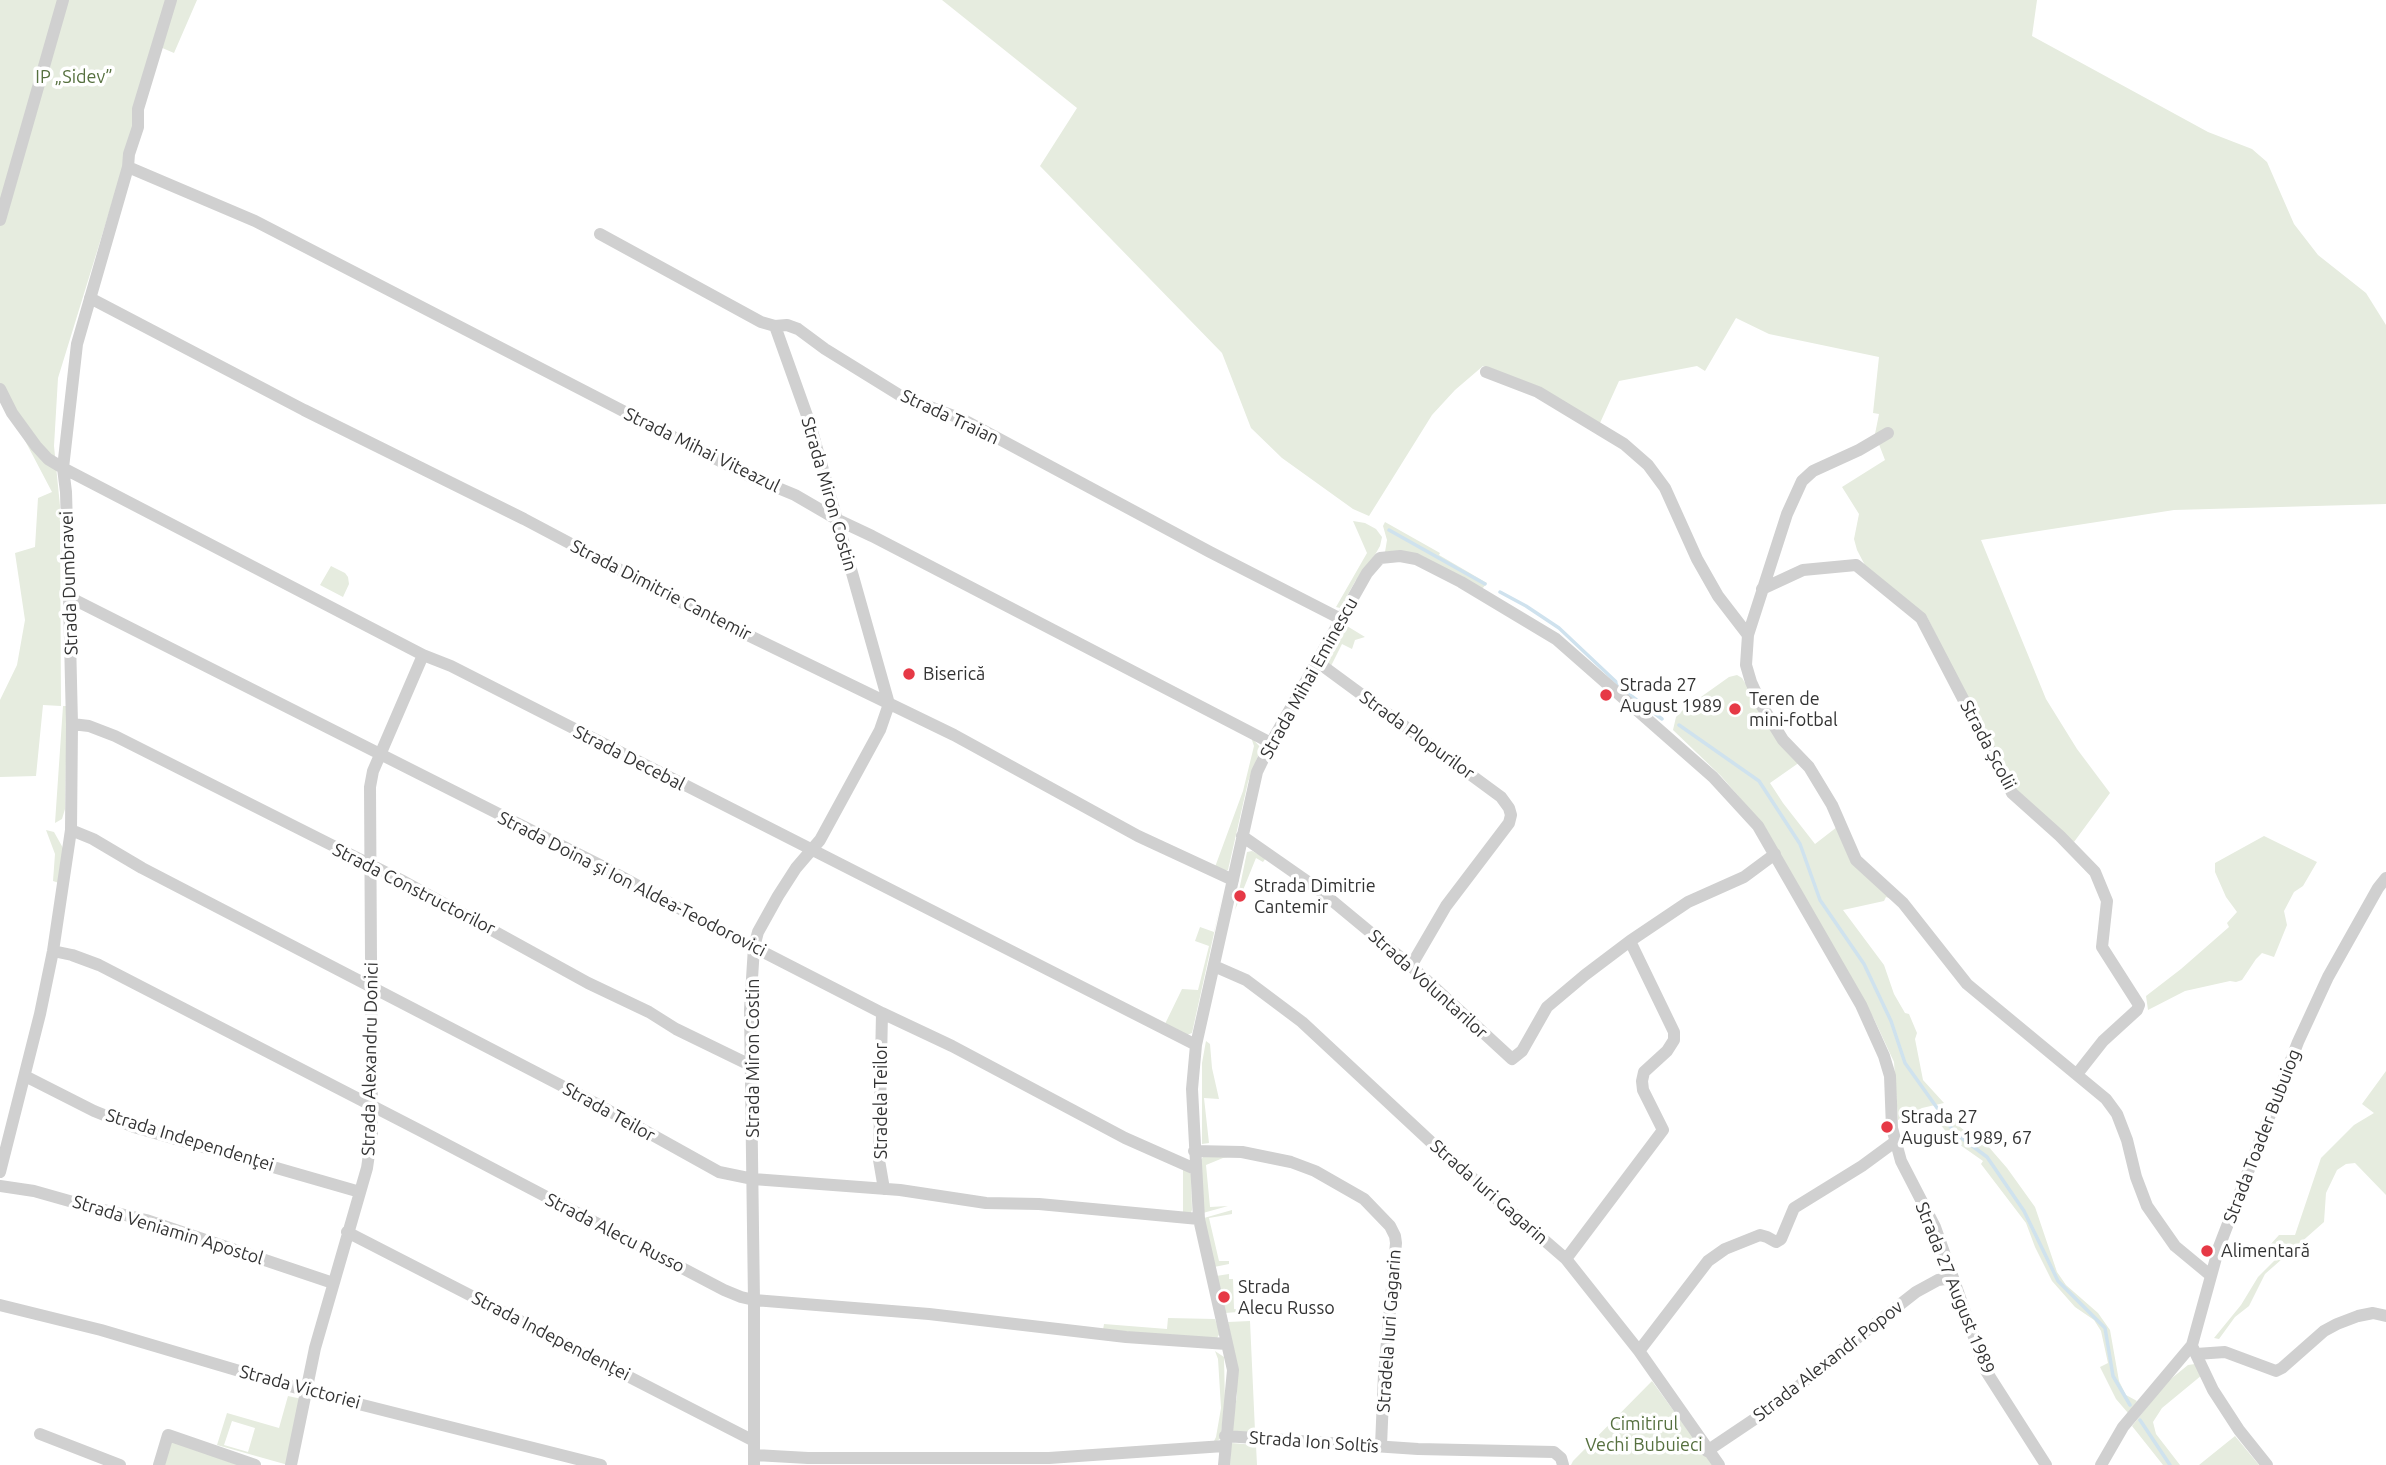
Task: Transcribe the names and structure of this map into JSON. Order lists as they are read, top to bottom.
{
  "streets": {
    "street": [
      "Strada Traian",
      "Strada Mihai Viteazul",
      "Strada Miron Costin",
      "Strada Dumbravei",
      "Strada Dimitrie Cantemir",
      "Strada Mihai Eminescu",
      "Strada Plopurilor",
      "Strada Școlii",
      "Strada Decebal",
      "Strada Doina și Ion Aldea-Teodorovici",
      "Strada Constructorilor",
      "Strada Voluntarilor",
      "Strada Alexandru Donici",
      "Stradela Teilor",
      "Strada Teilor",
      "Strada Toader Bubuiog",
      "Strada Independenţei",
      "Strada Iuri Gagarin",
      "Strada Veniamin Apostol",
      "Strada Alecu Russo",
      "Strada 27 August 1989",
      "Stradela Iuri Gagarin",
      "Strada Independenței",
      "Strada Alexandr Popov",
      "Strada Victoriei",
      "Strada Ion Soltîs"
    ]
  },
  "crossings": [
    ["Strada Traian", "Strada Miron Costin"],
    ["Strada Traian", "Strada Mihai Eminescu"],
    ["Strada Mihai Viteazul", "Strada Miron Costin"],
    ["Strada Mihai Viteazul", "Strada Dumbravei"],
    ["Strada Mihai Viteazul", "Strada Mihai Eminescu"],
    ["Strada Miron Costin", "Strada Dimitrie Cantemir"],
    ["Strada Miron Costin", "Strada Decebal"],
    ["Strada Miron Costin", "Strada Doina și Ion Aldea-Teodorovici"],
    ["Strada Miron Costin", "Strada Constructorilor"],
    ["Strada Miron Costin", "Strada Teilor"],
    ["Strada Miron Costin", "Strada Alecu Russo"],
    ["Strada Miron Costin", "Strada Independenței"],
    ["Strada Dumbravei", "Strada Dimitrie Cantemir"],
    ["Strada Dumbravei", "Strada Decebal"],
    ["Strada Dumbravei", "Strada Doina și Ion Aldea-Teodorovici"],
    ["Strada Dumbravei", "Strada Constructorilor"],
    ["Strada Dumbravei", "Strada Teilor"],
    ["Strada Dumbravei", "Strada Independenţei"],
    ["Strada Dumbravei", "Strada Alecu Russo"],
    ["Strada Dimitrie Cantemir", "Strada Mihai Eminescu"],
    ["Strada Mihai Eminescu", "Strada Plopurilor"],
    ["Strada Mihai Eminescu", "Strada Decebal"],
    ["Strada Mihai Eminescu", "Strada Doina și Ion Aldea-Teodorovici"],
    ["Strada Mihai Eminescu", "Strada Voluntarilor"],
    ["Strada Mihai Eminescu", "Strada Teilor"],
    ["Strada Mihai Eminescu", "Strada Iuri Gagarin"],
    ["Strada Mihai Eminescu", "Strada Alecu Russo"],
    ["Strada Mihai Eminescu", "Strada 27 August 1989"],
    ["Strada Mihai Eminescu", "Stradela Iuri Gagarin"],
    ["Strada Mihai Eminescu", "Strada Ion Soltîs"],
    ["Strada Plopurilor", "Strada Voluntarilor"],
    ["Strada Decebal", "Strada Alexandru Donici"],
    ["Strada Doina și Ion Aldea-Teodorovici", "Strada Alexandru Donici"],
    ["Strada Doina și Ion Aldea-Teodorovici", "Stradela Teilor"],
    ["Strada Constructorilor", "Strada Alexandru Donici"],
    ["Strada Alexandru Donici", "Strada Teilor"],
    ["Strada Alexandru Donici", "Strada Independenţei"],
    ["Strada Alexandru Donici", "Strada Veniamin Apostol"],
    ["Strada Alexandru Donici", "Strada Alecu Russo"],
    ["Strada Alexandru Donici", "Strada Independenței"],
    ["Strada Alexandru Donici", "Strada Victoriei"],
    ["Stradela Teilor", "Strada Teilor"],
    ["Strada Iuri Gagarin", "Strada Alexandr Popov"],
    ["Strada 27 August 1989", "Strada Alexandr Popov"],
    ["Stradela Iuri Gagarin", "Strada Ion Soltîs"]
  ],
  "parks": ["IP „Sidev”", "Cimitirul Vechi Bubuieci"],
  "places": [
    "Biserică",
    "Strada 27 August 1989",
    "Teren de mini-fotbal",
    "Strada Dimitrie Cantemir",
    "Strada 27 August 1989, 67",
    "Alimentară",
    "Strada Alecu Russo"
  ]
}
